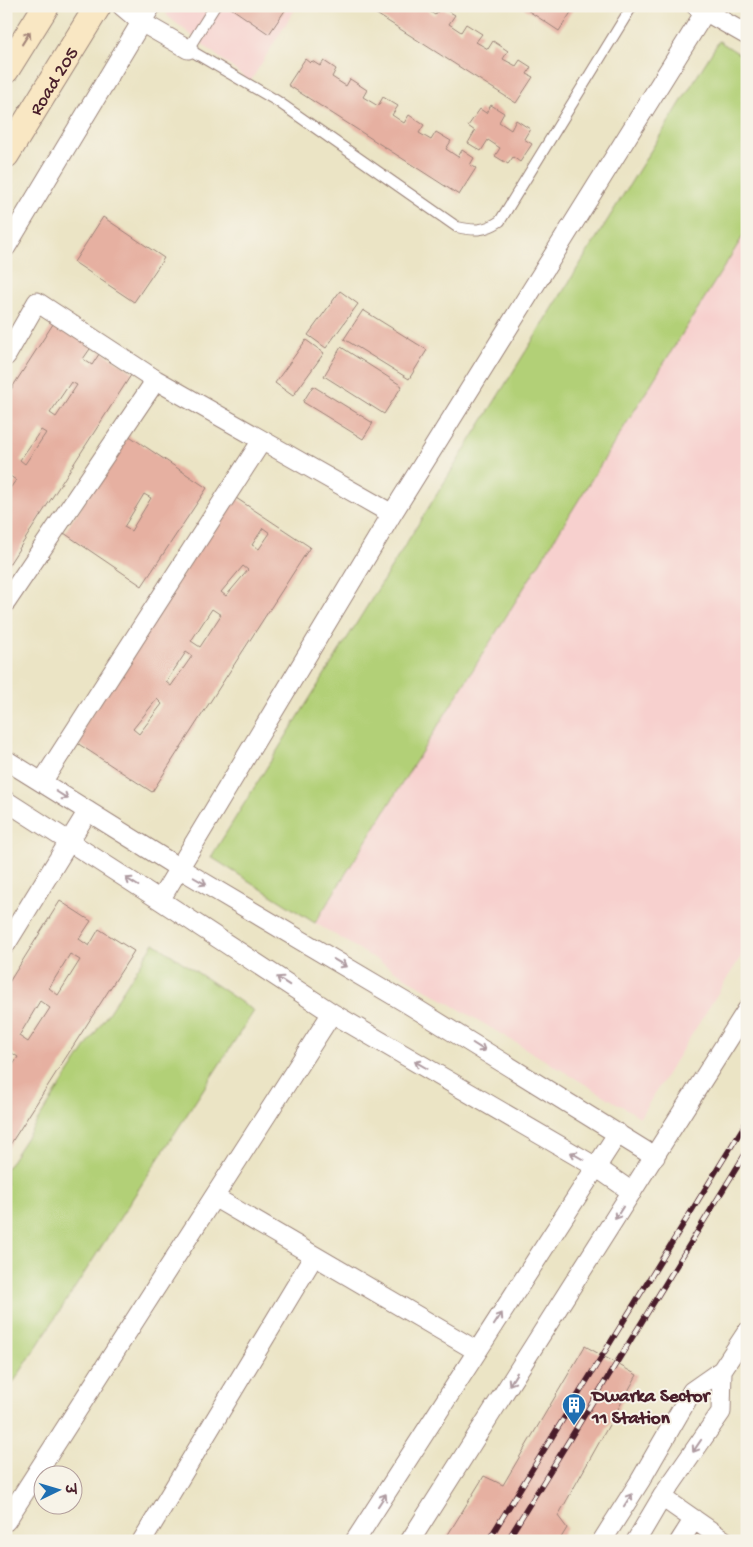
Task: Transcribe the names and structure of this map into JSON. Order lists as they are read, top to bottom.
{
  "streets": {
    "main road": ["Road 205"]
  },
  "places": {
    "building": ["Dwarka Sector 11 Station"]
  },
  "north": "right"
}
